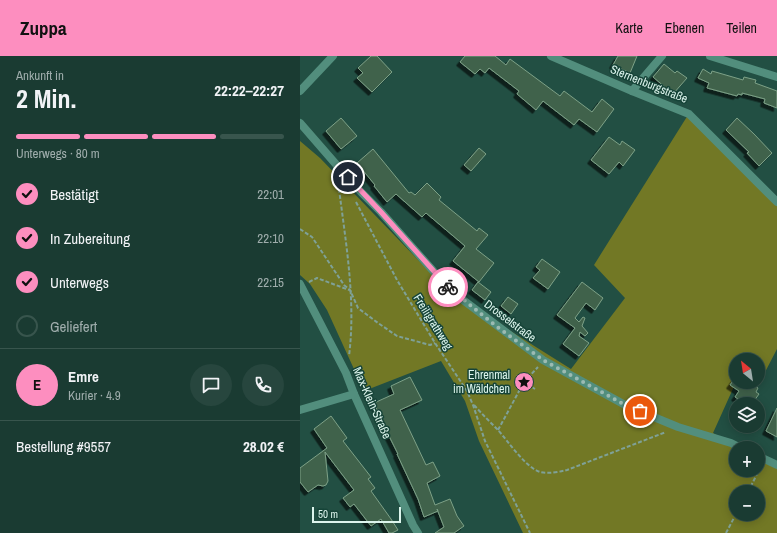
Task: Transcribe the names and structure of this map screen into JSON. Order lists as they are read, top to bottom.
{
  "streets": {
    "street": ["Sternenburgstraße", "Drosselstraße", "Max-Klein-Straße"],
    "path": ["Freiligrathweg"]
  },
  "crossings": [
    ["Drosselstraße", "Freiligrathweg"]
  ],
  "places": {
    "place": ["Ehrenmal im Wäldchen"]
  },
  "scale_bar": "50 m",
  "north": "top left",
  "page": {
    "header": "Zuppa",
    "nav": ["Karte", "Ebenen", "Teilen"],
    "heading": ["2 Min.", "Ankunft in", "22:22–22:27"],
    "panel": [
      "Emre",
      "Kurier · 4.9",
      "Bestellung #9557",
      "28.02 €"
    ],
    "bar": "Unterwegs · 80 m",
    "list": [
      ["Bestätigt", "22:01"],
      ["In Zubereitung", "22:10"],
      ["Unterwegs", "22:15"],
      "Geliefert"
    ],
    "map_buttons": ["+", "−"],
    "round": "E",
    "scale": "50 m"
  }
}
